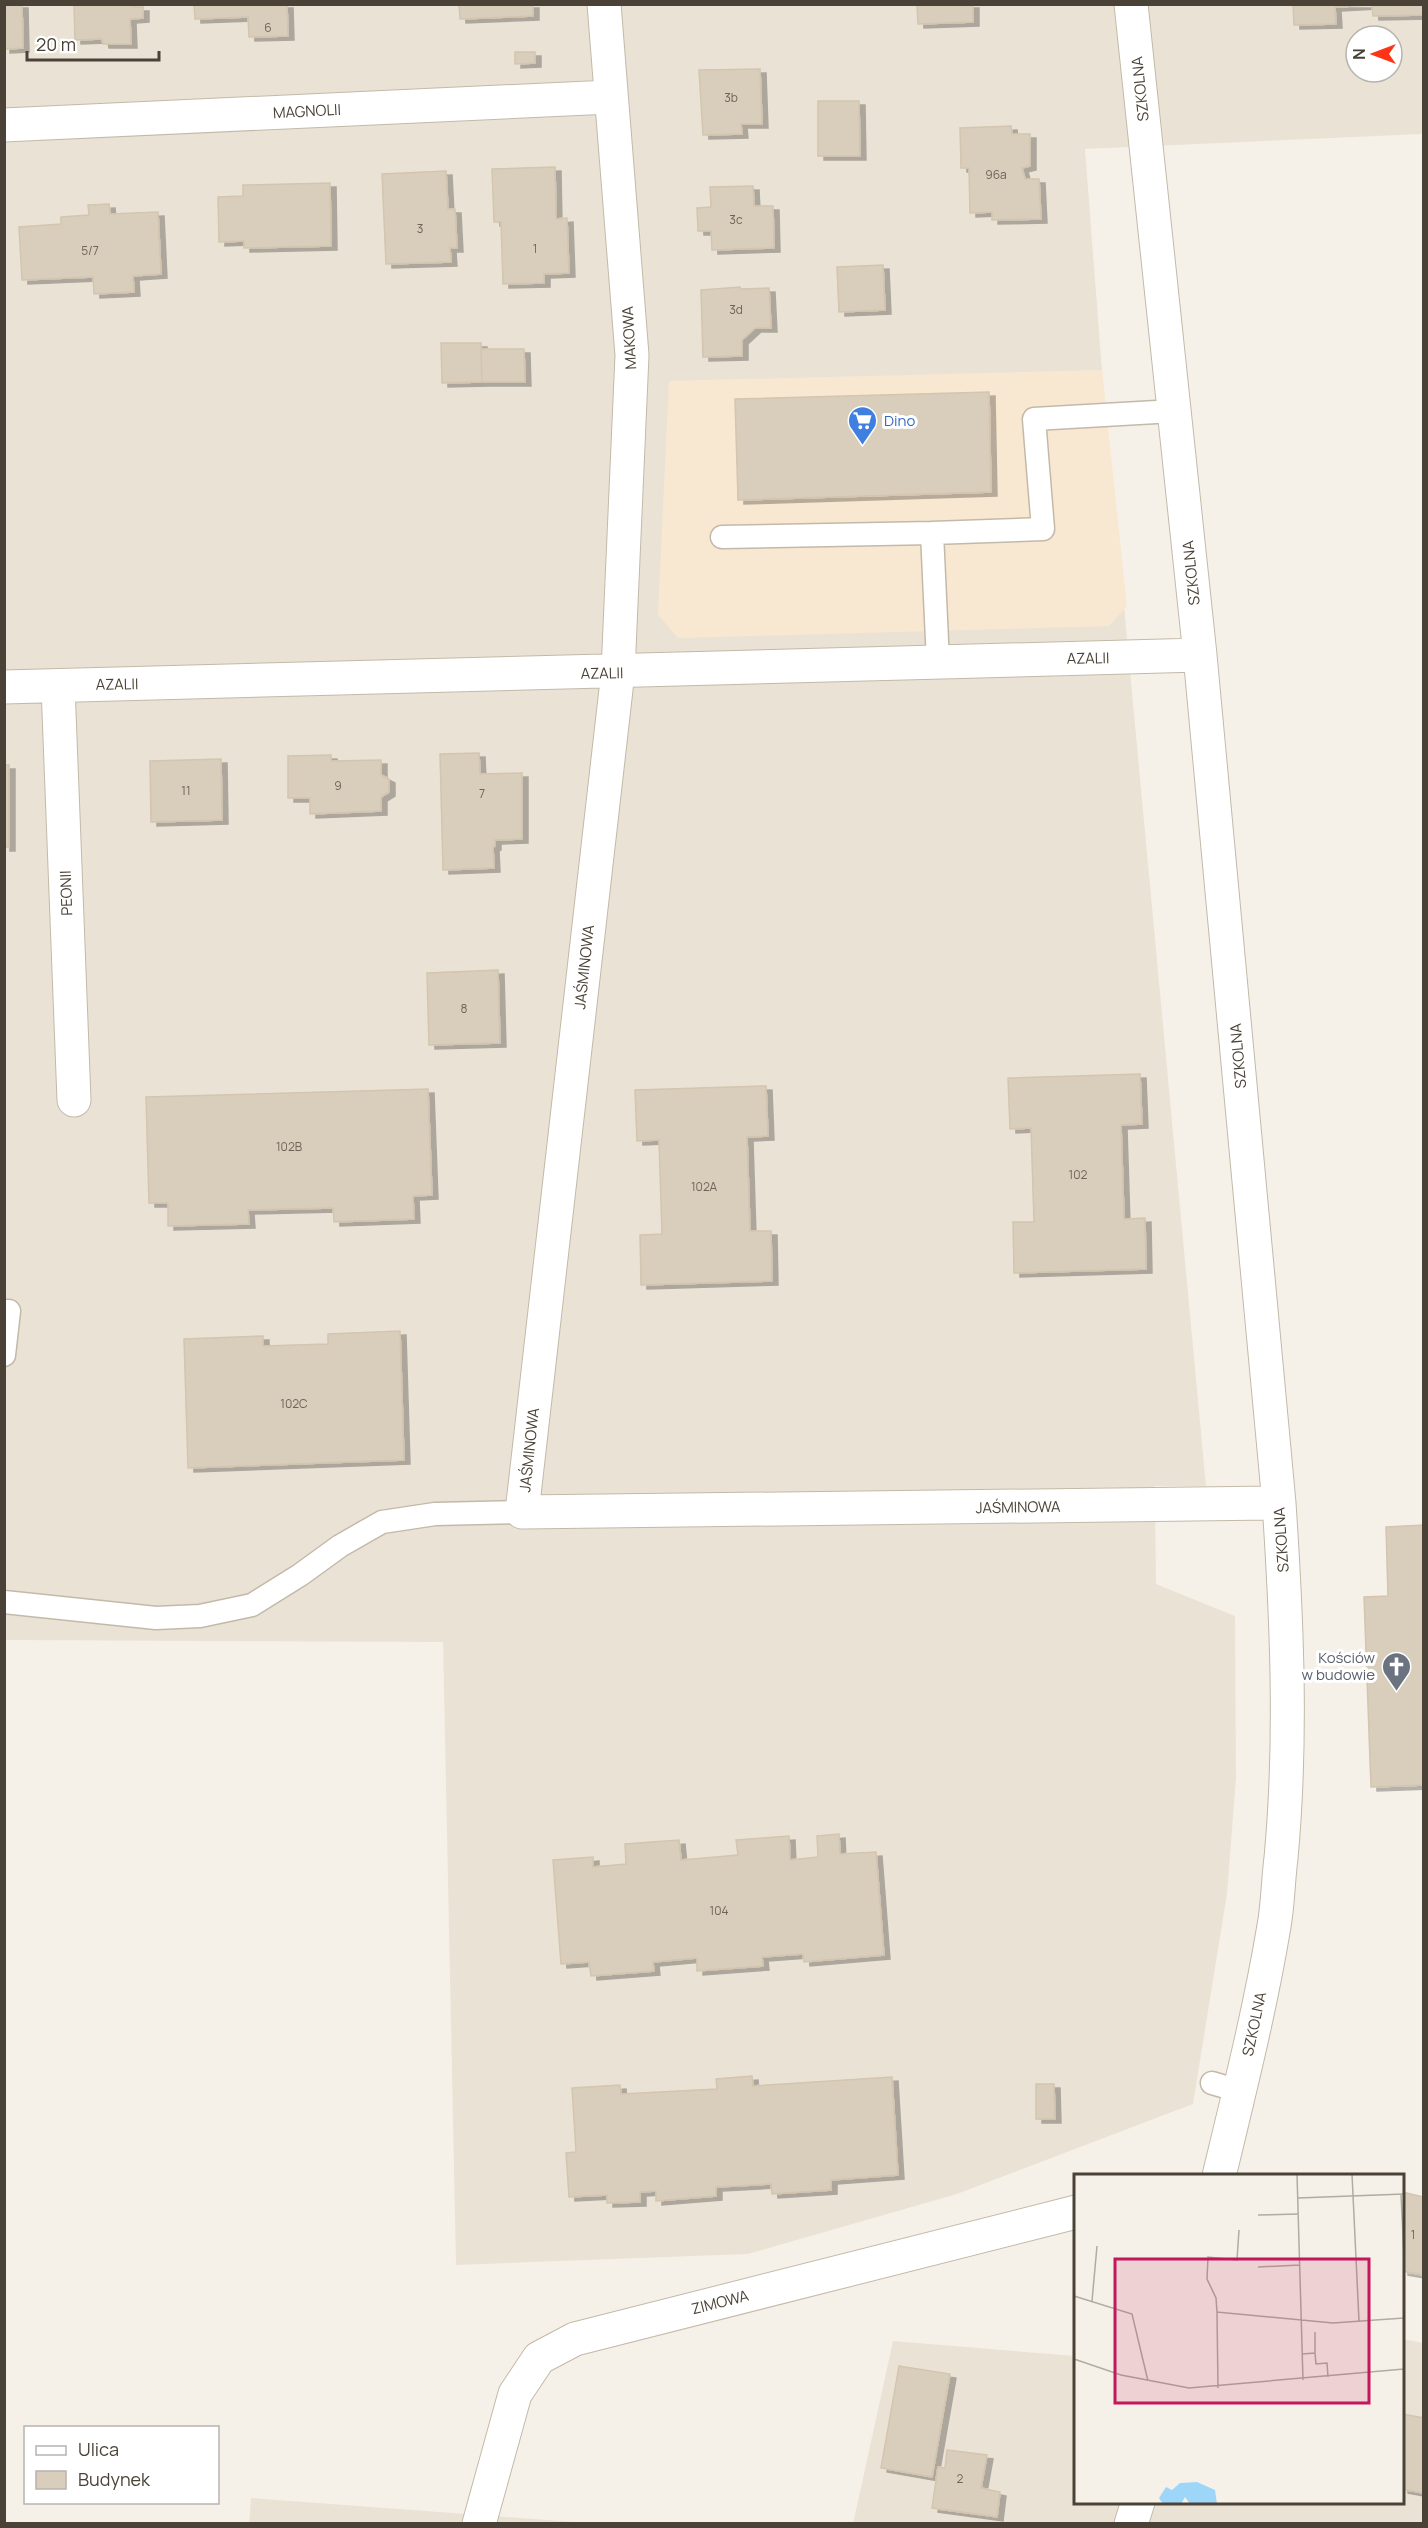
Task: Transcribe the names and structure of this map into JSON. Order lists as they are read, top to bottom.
{
  "streets": {
    "street": [
      "SZKOLNA",
      "MAGNOLII",
      "MAKOWA",
      "AZALII",
      "PEONII",
      "JAŚMINOWA",
      "ZIMOWA"
    ]
  },
  "crossings": [
    ["SZKOLNA", "AZALII"],
    ["SZKOLNA", "JAŚMINOWA"],
    ["MAGNOLII", "MAKOWA"],
    ["MAKOWA", "AZALII"],
    ["MAKOWA", "JAŚMINOWA"],
    ["AZALII", "PEONII"],
    ["AZALII", "JAŚMINOWA"]
  ],
  "places": {
    "supermarket": ["Dino"],
    "church": ["Kościów w budowie"]
  },
  "house_numbers": [
    "6",
    "3b",
    "96a",
    "3c",
    "3",
    "1",
    "5/7",
    "3d",
    "9",
    "11",
    "7",
    "8",
    "102B",
    "102",
    "102A",
    "102C",
    "104",
    "1",
    "2"
  ],
  "legend": ["Ulica", "Budynek"],
  "scale_bar": "20 m",
  "north": "left"
}
